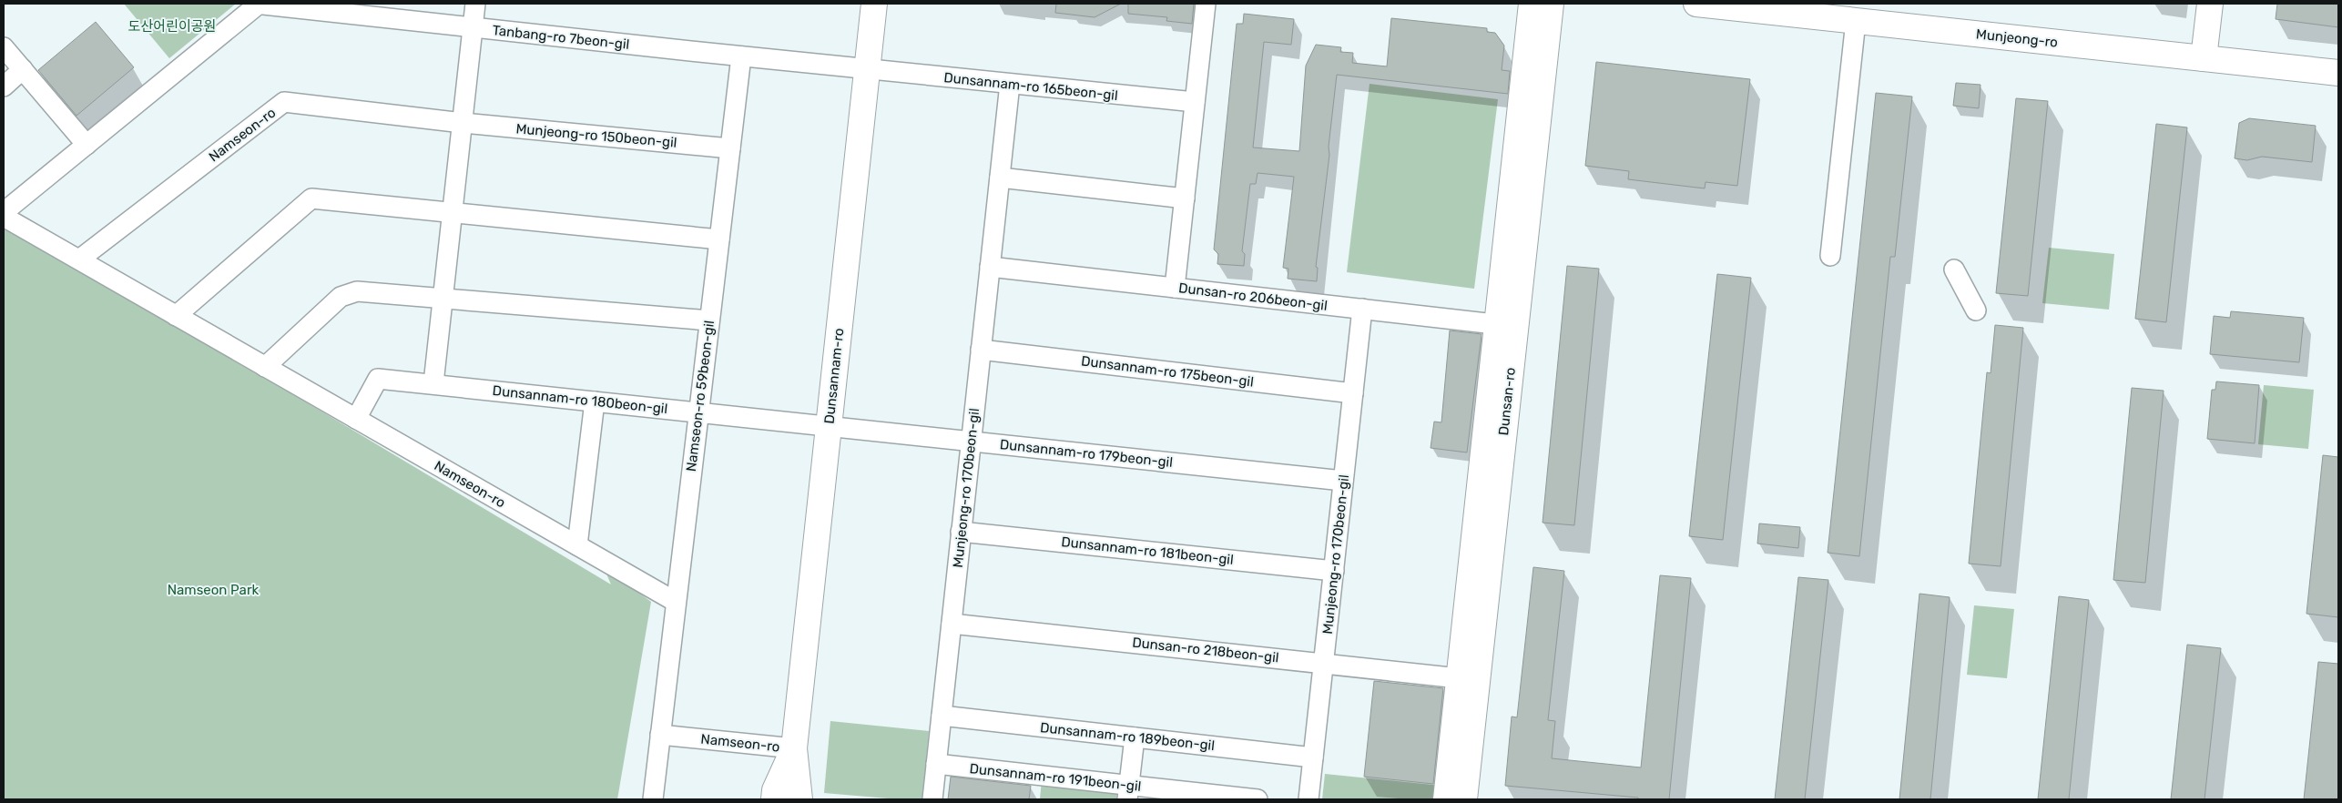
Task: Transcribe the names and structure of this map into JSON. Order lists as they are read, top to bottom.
{
  "streets": {
    "main road": ["Munjeong-ro", "Dunsannam-ro", "Dunsan-ro"],
    "street": [
      "Tanbang-ro 7beon-gil",
      "Dunsannam-ro 165beon-gil",
      "Namseon-ro",
      "Munjeong-ro 150beon-gil",
      "Dunsan-ro 206beon-gil",
      "Dunsannam-ro 175beon-gil",
      "Namseon-ro 59beon-gil",
      "Dunsannam-ro 180beon-gil",
      "Dunsannam-ro 179beon-gil",
      "Munjeong-ro 170beon-gil",
      "Dunsannam-ro 181beon-gil",
      "Dunsan-ro 218beon-gil",
      "Dunsannam-ro 189beon-gil",
      "Dunsannam-ro 191beon-gil"
    ]
  },
  "crossings": [
    ["Tanbang-ro 7beon-gil", "Dunsannam-ro 165beon-gil"],
    ["Tanbang-ro 7beon-gil", "Dunsannam-ro"],
    ["Tanbang-ro 7beon-gil", "Namseon-ro 59beon-gil"],
    ["Dunsannam-ro 165beon-gil", "Dunsannam-ro"],
    ["Dunsannam-ro 165beon-gil", "Munjeong-ro 170beon-gil"],
    ["Namseon-ro", "Munjeong-ro 150beon-gil"],
    ["Namseon-ro", "Dunsannam-ro"],
    ["Namseon-ro", "Namseon-ro 59beon-gil"],
    ["Namseon-ro", "Dunsannam-ro 180beon-gil"],
    ["Munjeong-ro 150beon-gil", "Namseon-ro 59beon-gil"],
    ["Dunsan-ro 206beon-gil", "Dunsan-ro"],
    ["Dunsan-ro 206beon-gil", "Munjeong-ro 170beon-gil"],
    ["Dunsannam-ro 175beon-gil", "Munjeong-ro 170beon-gil"],
    ["Dunsannam-ro", "Dunsannam-ro 180beon-gil"],
    ["Dunsannam-ro", "Dunsannam-ro 179beon-gil"],
    ["Namseon-ro 59beon-gil", "Dunsannam-ro 180beon-gil"],
    ["Dunsannam-ro 180beon-gil", "Dunsannam-ro 179beon-gil"],
    ["Dunsan-ro", "Dunsan-ro 218beon-gil"],
    ["Dunsannam-ro 179beon-gil", "Munjeong-ro 170beon-gil"],
    ["Munjeong-ro 170beon-gil", "Dunsannam-ro 181beon-gil"],
    ["Munjeong-ro 170beon-gil", "Dunsan-ro 218beon-gil"],
    ["Munjeong-ro 170beon-gil", "Dunsannam-ro 189beon-gil"],
    ["Munjeong-ro 170beon-gil", "Dunsannam-ro 191beon-gil"]
  ],
  "parks": ["도산어린이공원", "Namseon Park"]
}
